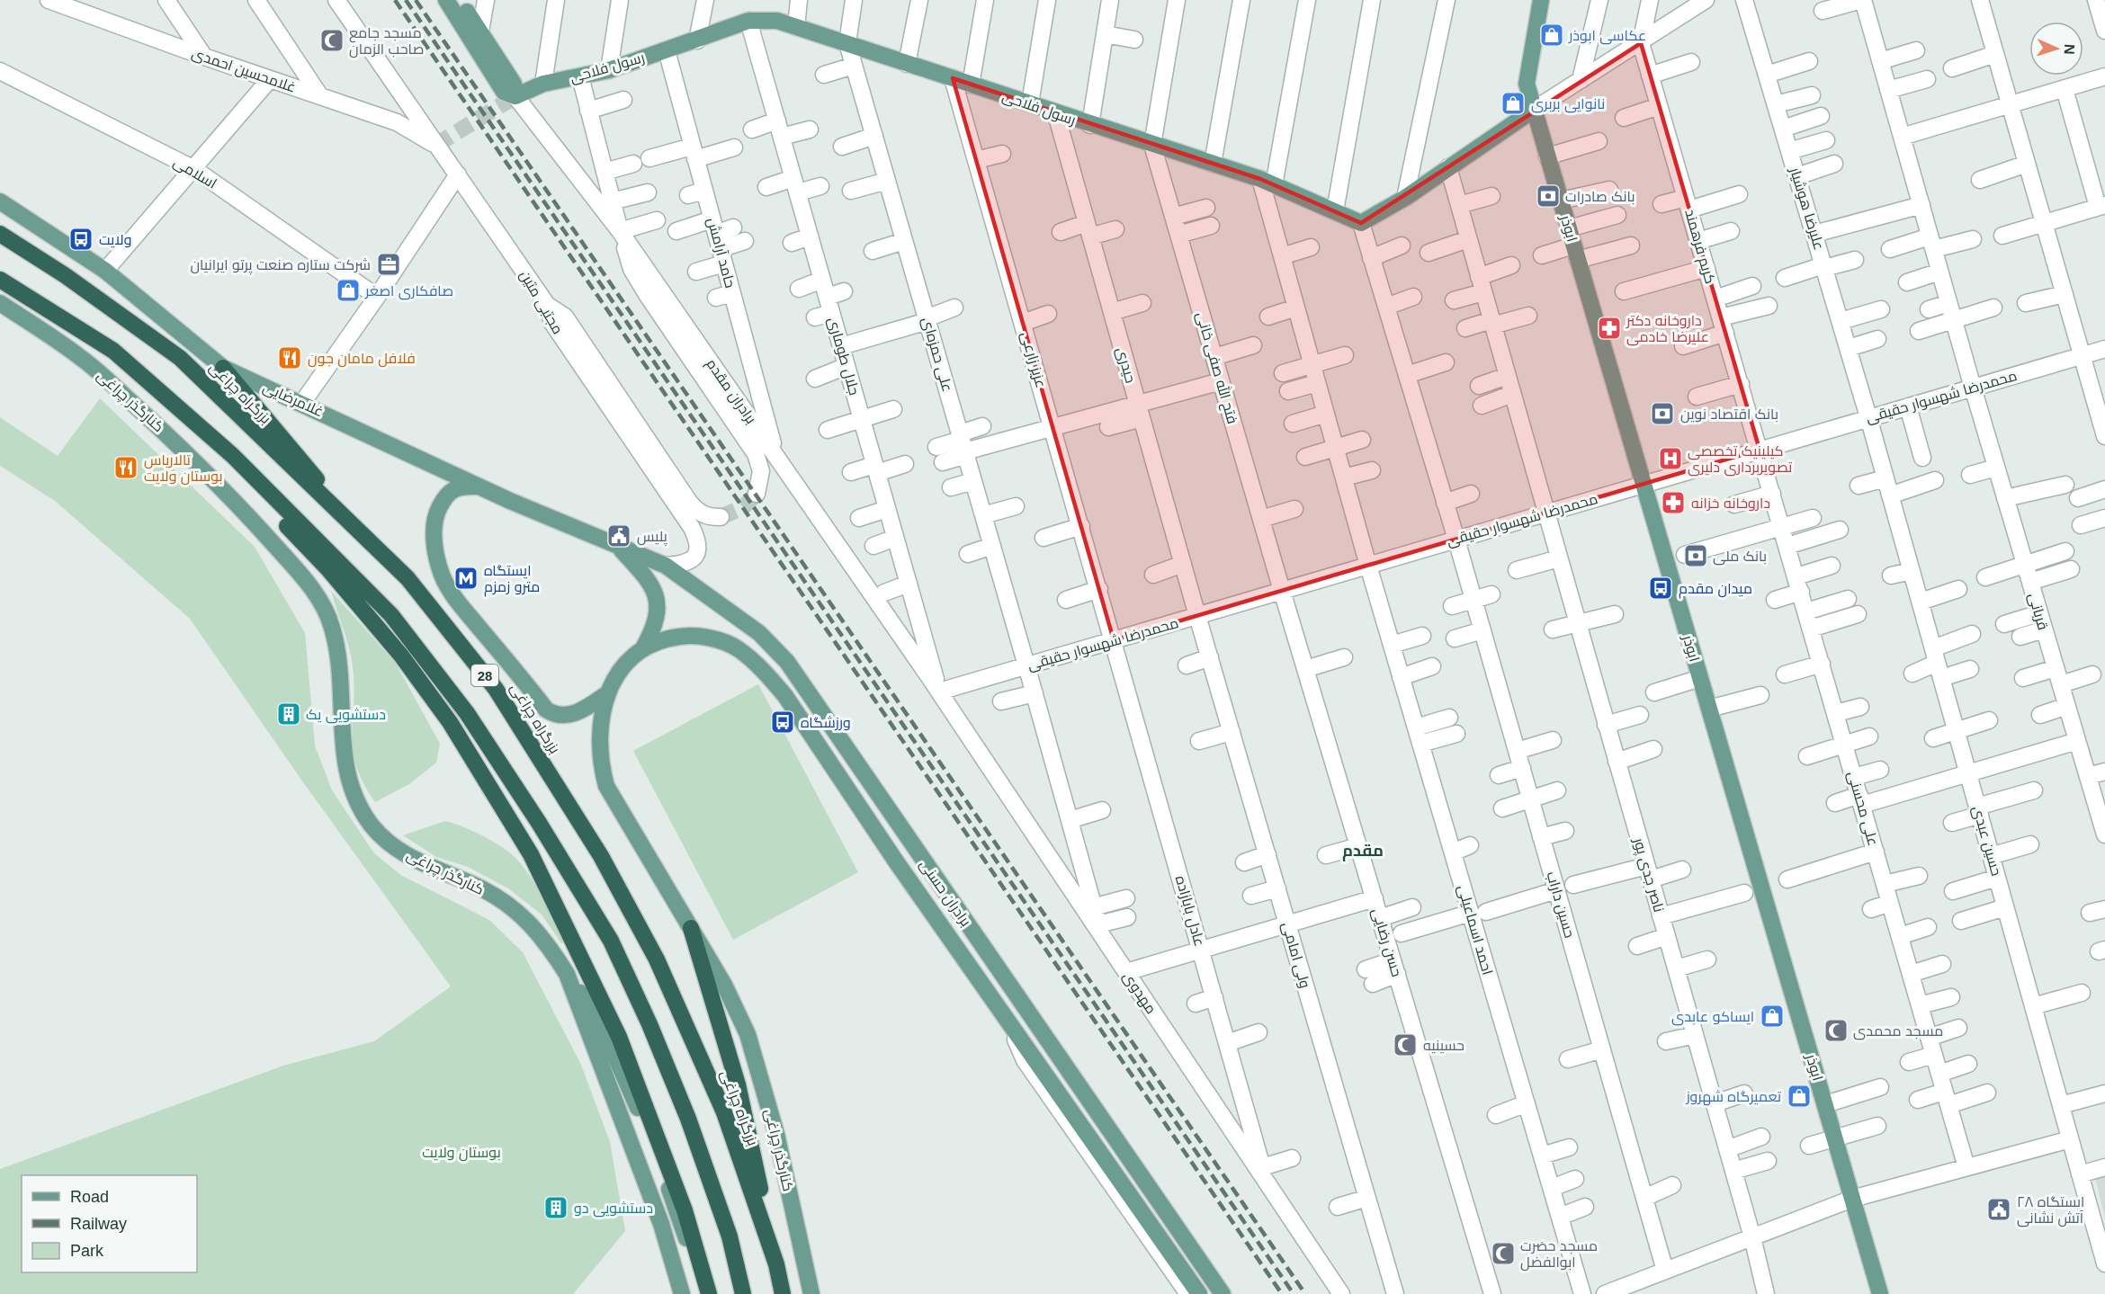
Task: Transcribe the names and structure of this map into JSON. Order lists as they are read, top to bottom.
{
  "streets": {
    "highway": ["بزرگراه چراغی", "28"],
    "main road": [
      "رسول فلاحی",
      "ابوذر",
      "برادران مقدم",
      "غلامرضایی",
      "کنارگذر چراغی",
      "برادران حسنی"
    ],
    "street": [
      "غلامحسین احمدی",
      "اسلامی",
      "علیرضا هوشیار",
      "کریم فرهمند",
      "حامد آرامش",
      "مجتبی متین",
      "علی حمزه‌ای",
      "جلال طوماری",
      "عزیز زارعی",
      "حیدری",
      "فتح الله صفی خانی",
      "محمدرضا شهسوار حقیقی",
      "قربانی",
      "علی محسنی",
      "حسین عبدی",
      "ناصر جدی پور",
      "حسین داراب",
      "عادل بابازاده",
      "احمد اسماعیلی",
      "حسن رضایی",
      "ولی امامی",
      "مهدوی"
    ]
  },
  "crossings": [
    ["رسول فلاحی", "حامد آرامش"],
    ["رسول فلاحی", "علی حمزه‌ای"],
    ["رسول فلاحی", "جلال طوماری"],
    ["رسول فلاحی", "عزیز زارعی"],
    ["رسول فلاحی", "حیدری"],
    ["رسول فلاحی", "فتح الله صفی خانی"],
    ["رسول فلاحی", "برادران مقدم"],
    ["رسول فلاحی", "حسین داراب"],
    ["رسول فلاحی", "احمد اسماعیلی"],
    ["غلامحسین احمدی", "مجتبی متین"],
    ["علیرضا هوشیار", "محمدرضا شهسوار حقیقی"],
    ["علیرضا هوشیار", "حسین عبدی"],
    ["ابوذر", "محمدرضا شهسوار حقیقی"],
    ["کریم فرهمند", "محمدرضا شهسوار حقیقی"],
    ["کریم فرهمند", "علی محسنی"],
    ["حامد آرامش", "برادران مقدم"],
    ["مجتبی متین", "برادران حسنی"],
    ["علی حمزه‌ای", "محمدرضا شهسوار حقیقی"],
    ["علی حمزه‌ای", "مهدوی"],
    ["جلال طوماری", "برادران مقدم"],
    ["جلال طوماری", "محمدرضا شهسوار حقیقی"],
    ["جلال طوماری", "مهدوی"],
    ["عزیز زارعی", "محمدرضا شهسوار حقیقی"],
    ["عزیز زارعی", "عادل بابازاده"],
    ["حیدری", "محمدرضا شهسوار حقیقی"],
    ["حیدری", "ولی امامی"],
    ["فتح الله صفی خانی", "محمدرضا شهسوار حقیقی"],
    ["فتح الله صفی خانی", "حسن رضایی"],
    ["برادران مقدم", "محمدرضا شهسوار حقیقی"],
    ["برادران مقدم", "مهدوی"],
    ["محمدرضا شهسوار حقیقی", "قربانی"],
    ["محمدرضا شهسوار حقیقی", "علی محسنی"],
    ["محمدرضا شهسوار حقیقی", "حسین عبدی"],
    ["محمدرضا شهسوار حقیقی", "ناصر جدی پور"],
    ["محمدرضا شهسوار حقیقی", "حسین داراب"],
    ["محمدرضا شهسوار حقیقی", "عادل بابازاده"],
    ["محمدرضا شهسوار حقیقی", "احمد اسماعیلی"],
    ["محمدرضا شهسوار حقیقی", "حسن رضایی"],
    ["محمدرضا شهسوار حقیقی", "ولی امامی"],
    ["محمدرضا شهسوار حقیقی", "مهدوی"],
    ["غلامرضایی", "برادران حسنی"],
    ["عادل بابازاده", "مهدوی"]
  ],
  "districts": ["مقدم"],
  "parks": ["بوستان ولایت"],
  "places": {
    "shop": [
      "عکاسی ابوذر",
      "نانوایی بربری",
      "صافکاری اصغر",
      "ایساکو عابدی",
      "تعمیرگاه شهروز"
    ],
    "mosque": [
      "مسجد جامع صاحب الزمان",
      "مسجد محمدی",
      "حسینیه",
      "مسجد حضرت ابوالفضل"
    ],
    "bank": ["بانک صادرات", "بانک اقتصاد نوین", "بانک ملی"],
    "bus stop": ["ولایت", "میدان مقدم", "ورزشگاه"],
    "office": ["شرکت ستاره صنعت پرتو ایرانیان"],
    "pharmacy": ["داروخانه دکتر علیرضا خادمی", "داروخانه خزانه"],
    "restaurant": ["فلافل مامان جون", "تالاریاس بوستان ولایت"],
    "hospital": ["کیلینیک تخصصی تصویربرداری دلیری"],
    "public building": ["پلیس", "ایستگاه ۲۸ آتش نشانی"],
    "metro station": ["ایستگاه مترو زمزم"],
    "building": ["دستشویی یک", "دستشویی دو"]
  },
  "legend": ["Road", "Railway", "Park"],
  "north": "right"
}
